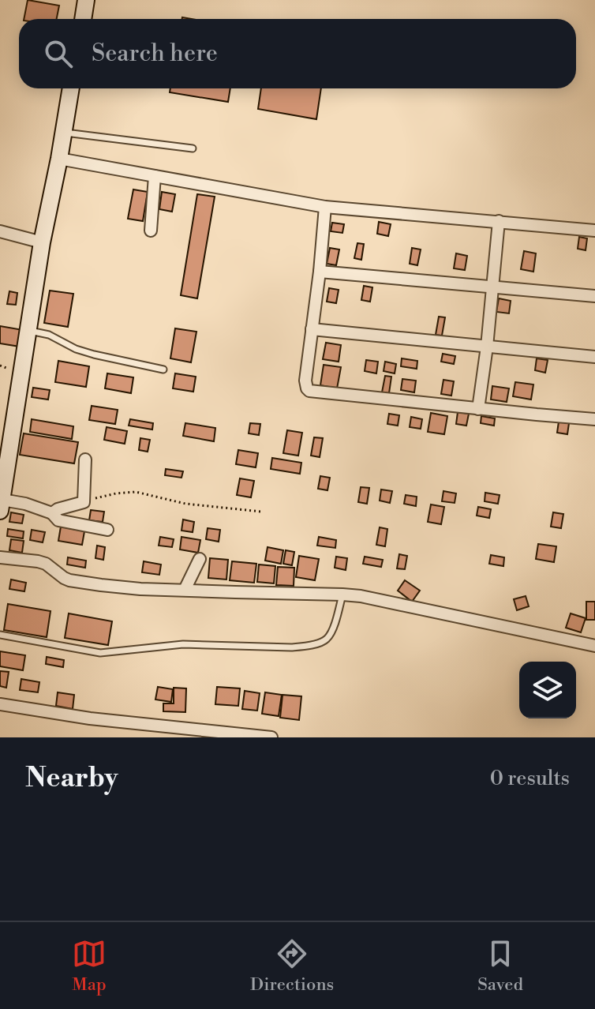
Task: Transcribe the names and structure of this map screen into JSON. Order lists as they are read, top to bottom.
{
  "page": {
    "search": "Search here",
    "heading": ["Nearby", "0 results"],
    "nav": ["Map", "Directions", "Saved"]
  }
}
